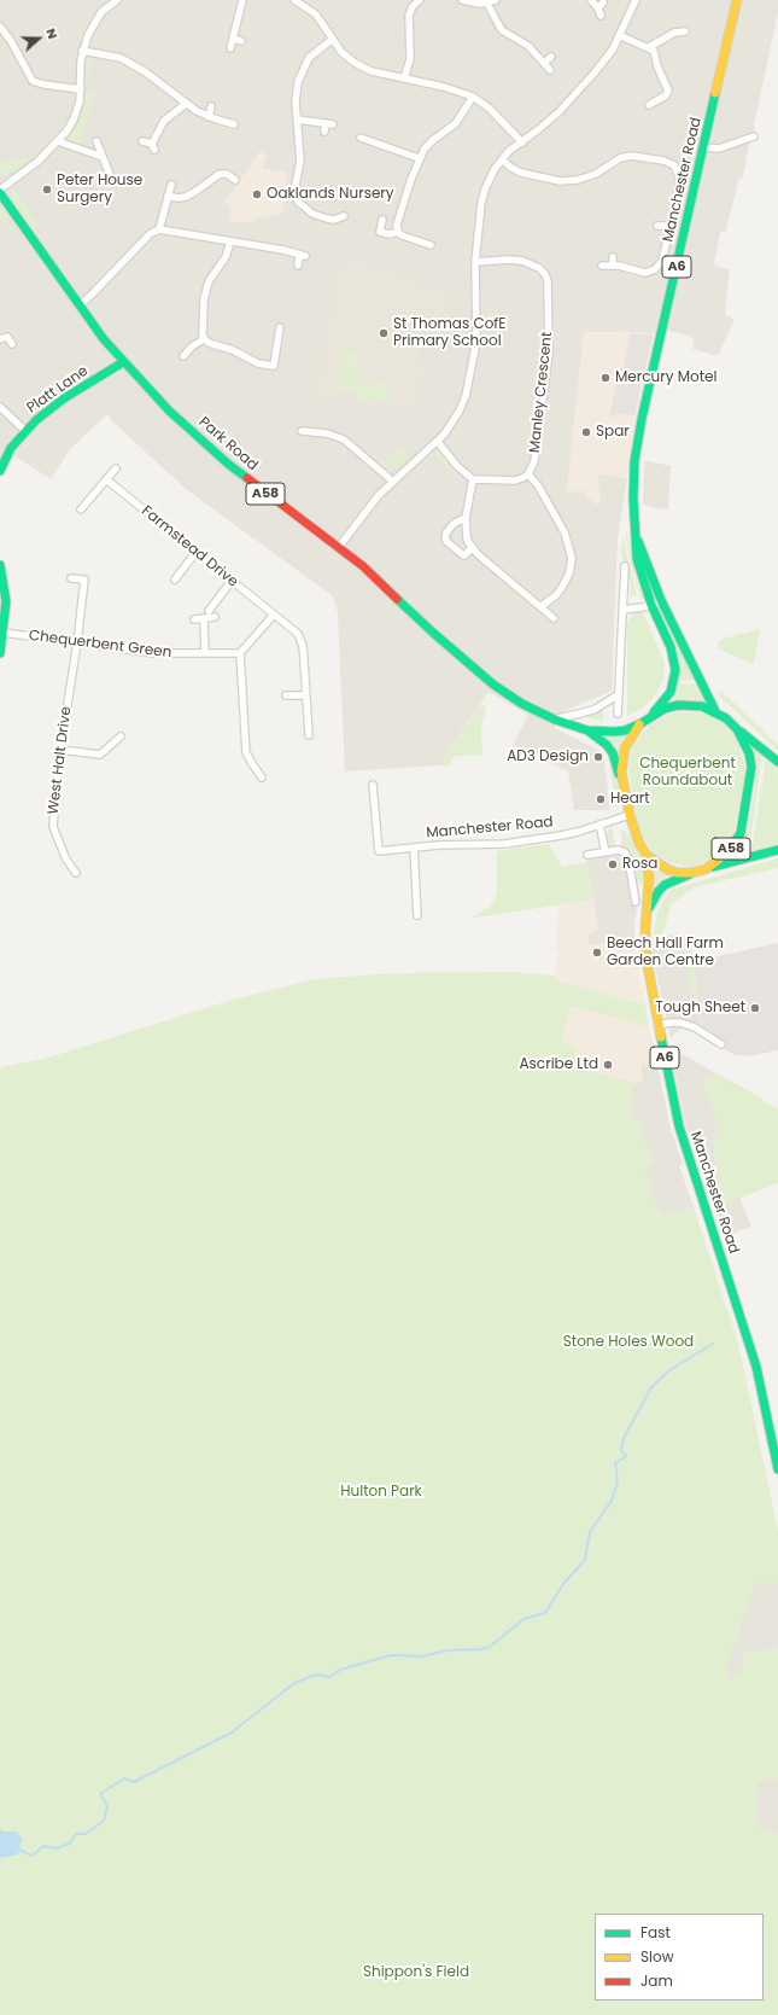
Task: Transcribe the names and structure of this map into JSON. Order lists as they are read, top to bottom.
{
  "streets": {
    "main road": [
      "Manchester Road",
      "A6",
      "Platt Lane",
      "Park Road",
      "A58"
    ],
    "street": [
      "Manley Crescent",
      "Farmstead Drive",
      "Chequerbent Green",
      "West Halt Drive"
    ]
  },
  "crossings": [
    ["Manchester Road", "Park Road"],
    ["Manchester Road", "A58"],
    ["Platt Lane", "Park Road"],
    ["Park Road", "A58"],
    ["Chequerbent Green", "West Halt Drive"]
  ],
  "parks": [
    "Chequerbent Roundabout",
    "Stone Holes Wood",
    "Hulton Park",
    "Shippon's Field"
  ],
  "places": [
    "Peter House Surgery",
    "Oaklands Nursery",
    "St Thomas CofE Primary School",
    "Mercury Motel",
    "Spar",
    "AD3 Design",
    "Heart",
    "Rosa",
    "Beech Hall Farm Garden Centre",
    "Tough Sheet",
    "Ascribe Ltd"
  ],
  "legend": ["Fast", "Slow", "Jam"],
  "north": "right"
}
